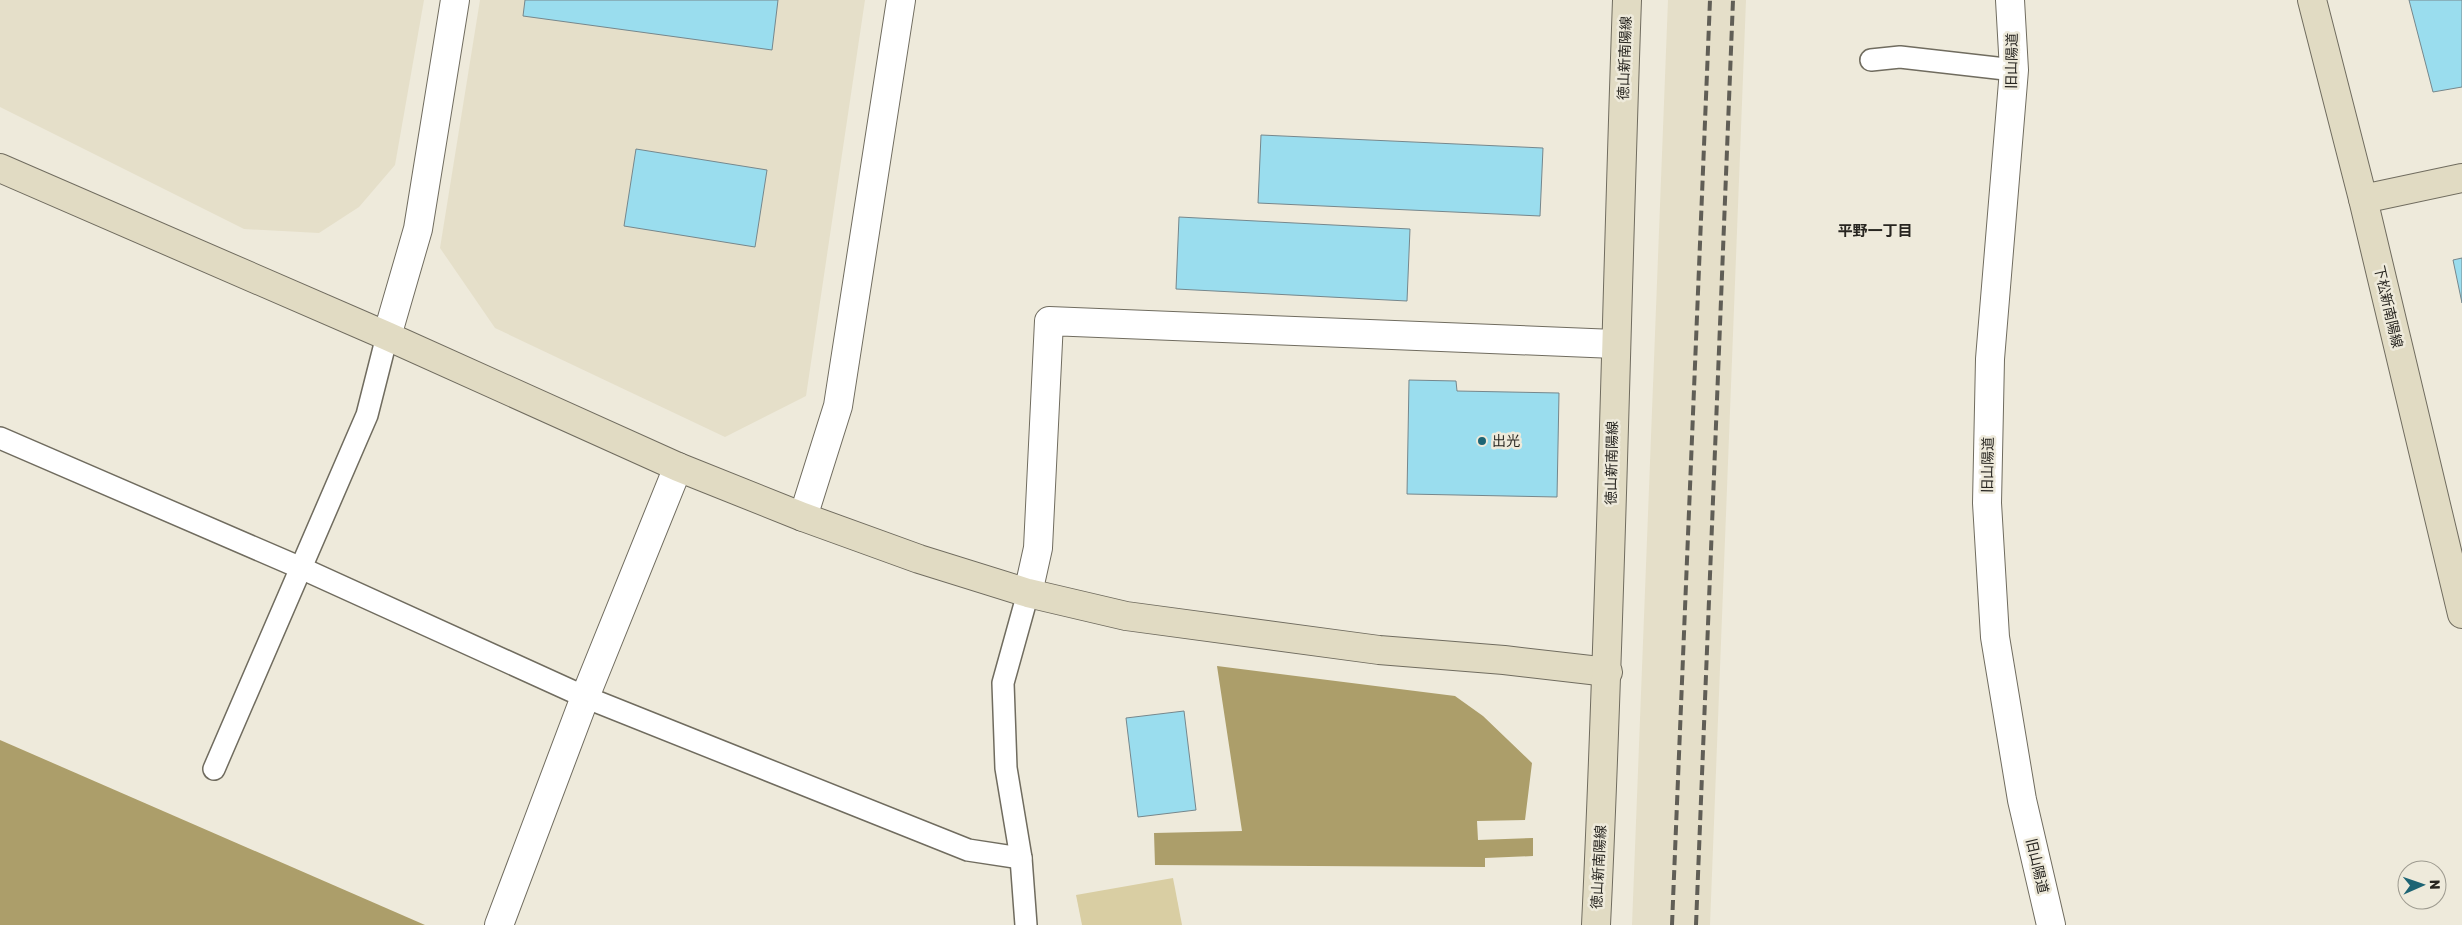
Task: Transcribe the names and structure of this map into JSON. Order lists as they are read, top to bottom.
{
  "streets": {
    "street": ["徳山新南陽線", "旧山陽道", "下松新南陽線"]
  },
  "districts": ["平野一丁目"],
  "places": ["出光"],
  "north": "right"
}
